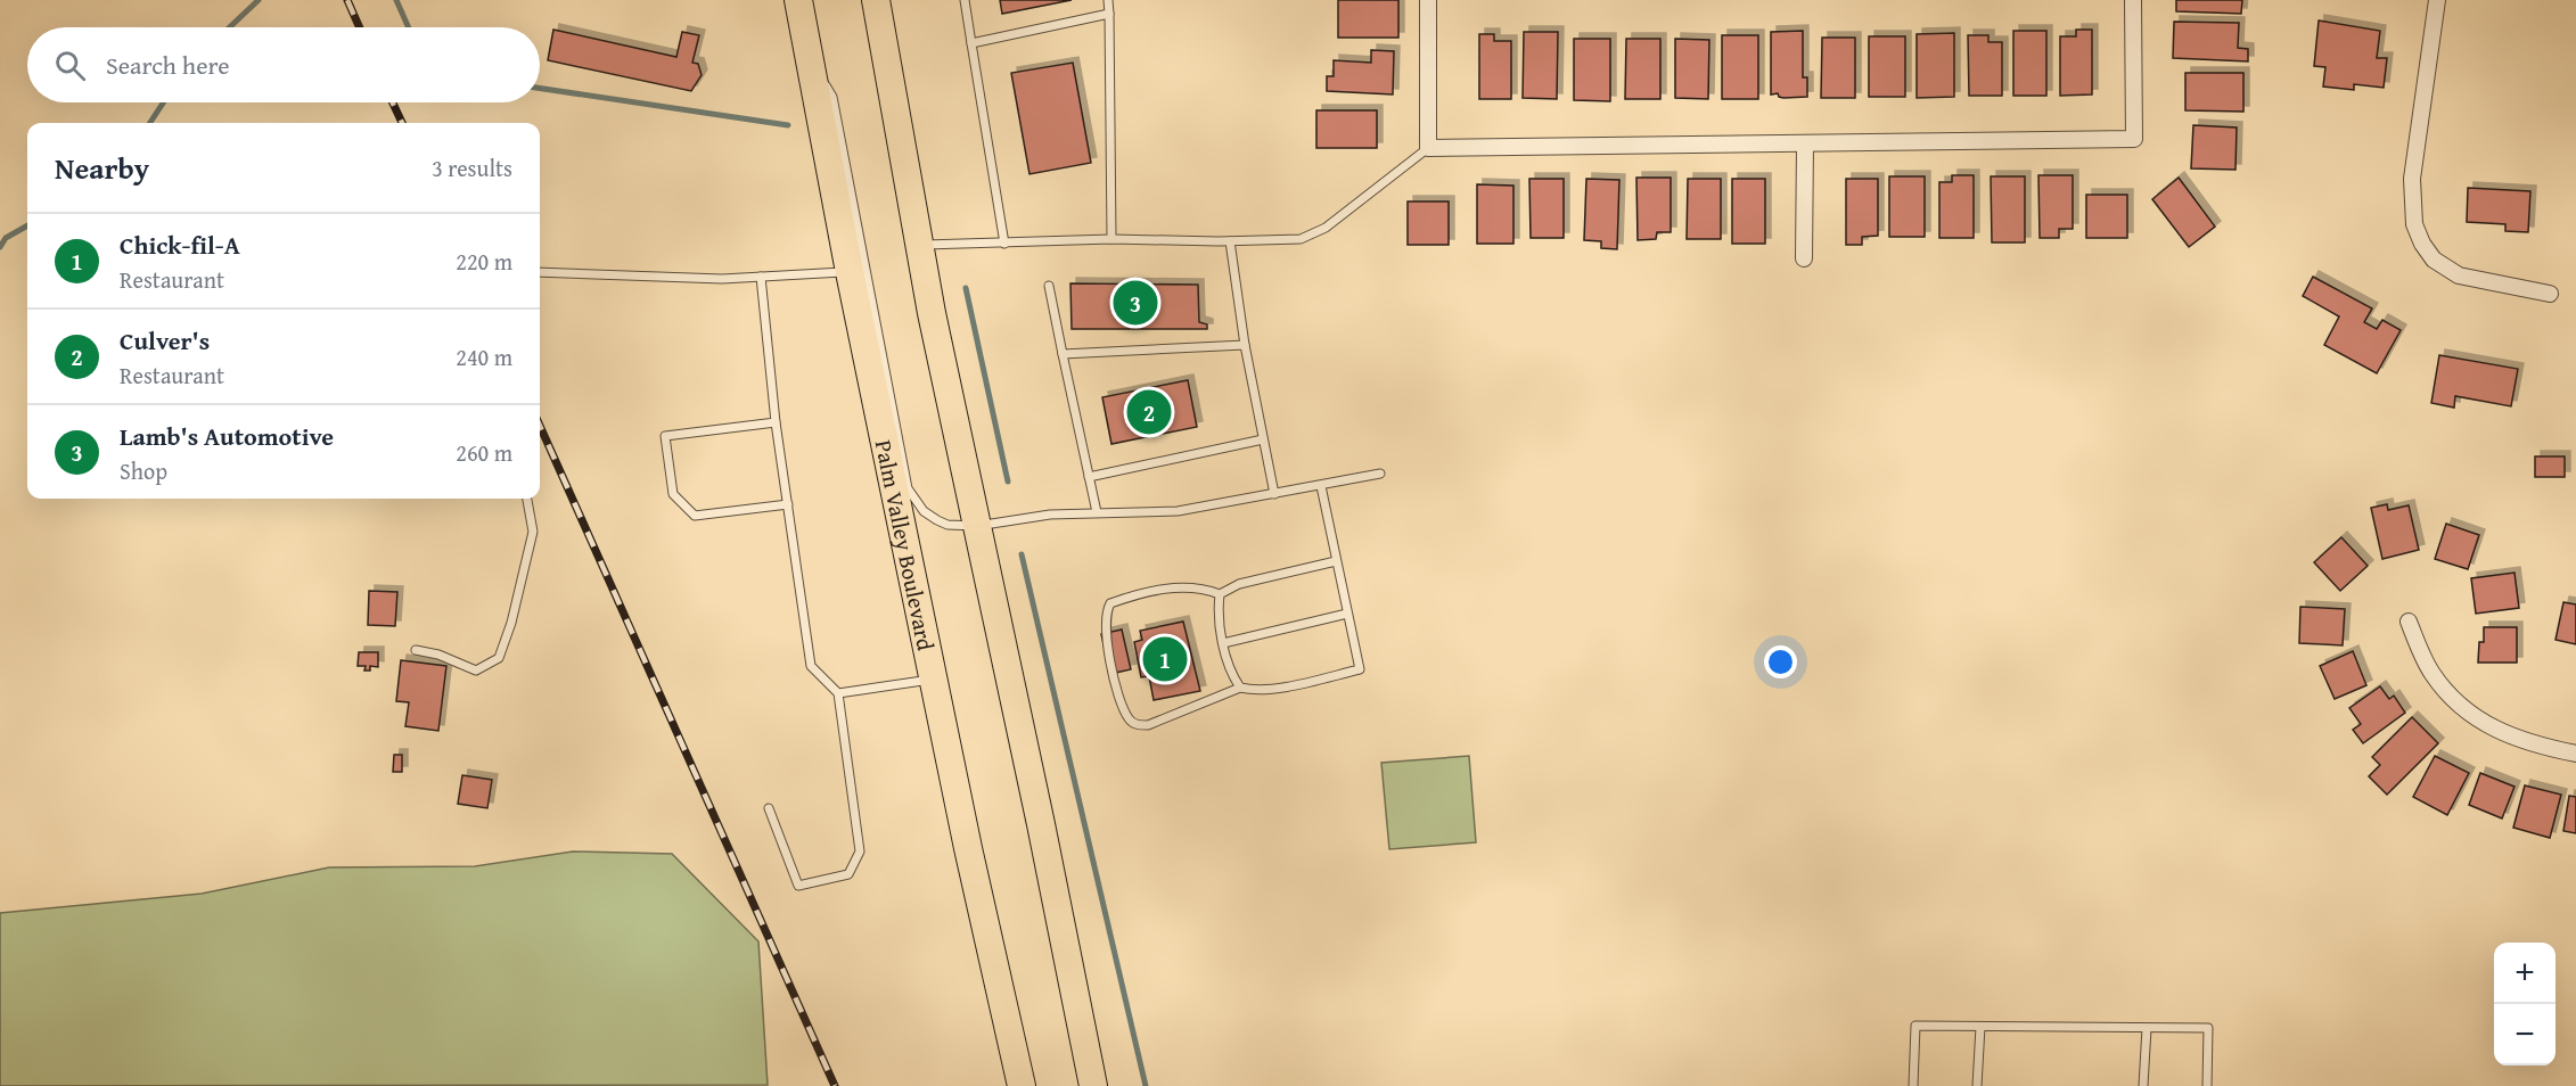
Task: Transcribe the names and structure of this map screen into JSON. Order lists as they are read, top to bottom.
{
  "streets": {
    "highway": ["Palm Valley Boulevard"]
  },
  "page": {
    "search": "Search here",
    "heading": ["Nearby", "3 results"],
    "list": [
      {
        "mark": "1",
        "name": "Chick-fil-A",
        "note": "Restaurant",
        "value": "220 m"
      },
      {
        "mark": "2",
        "name": "Culver's",
        "note": "Restaurant",
        "value": "240 m"
      },
      {
        "mark": "3",
        "name": "Lamb's Automotive",
        "note": "Shop",
        "value": "260 m"
      }
    ],
    "pins": ["3", "2", "1"],
    "map_buttons": ["+", "−"]
  }
}
